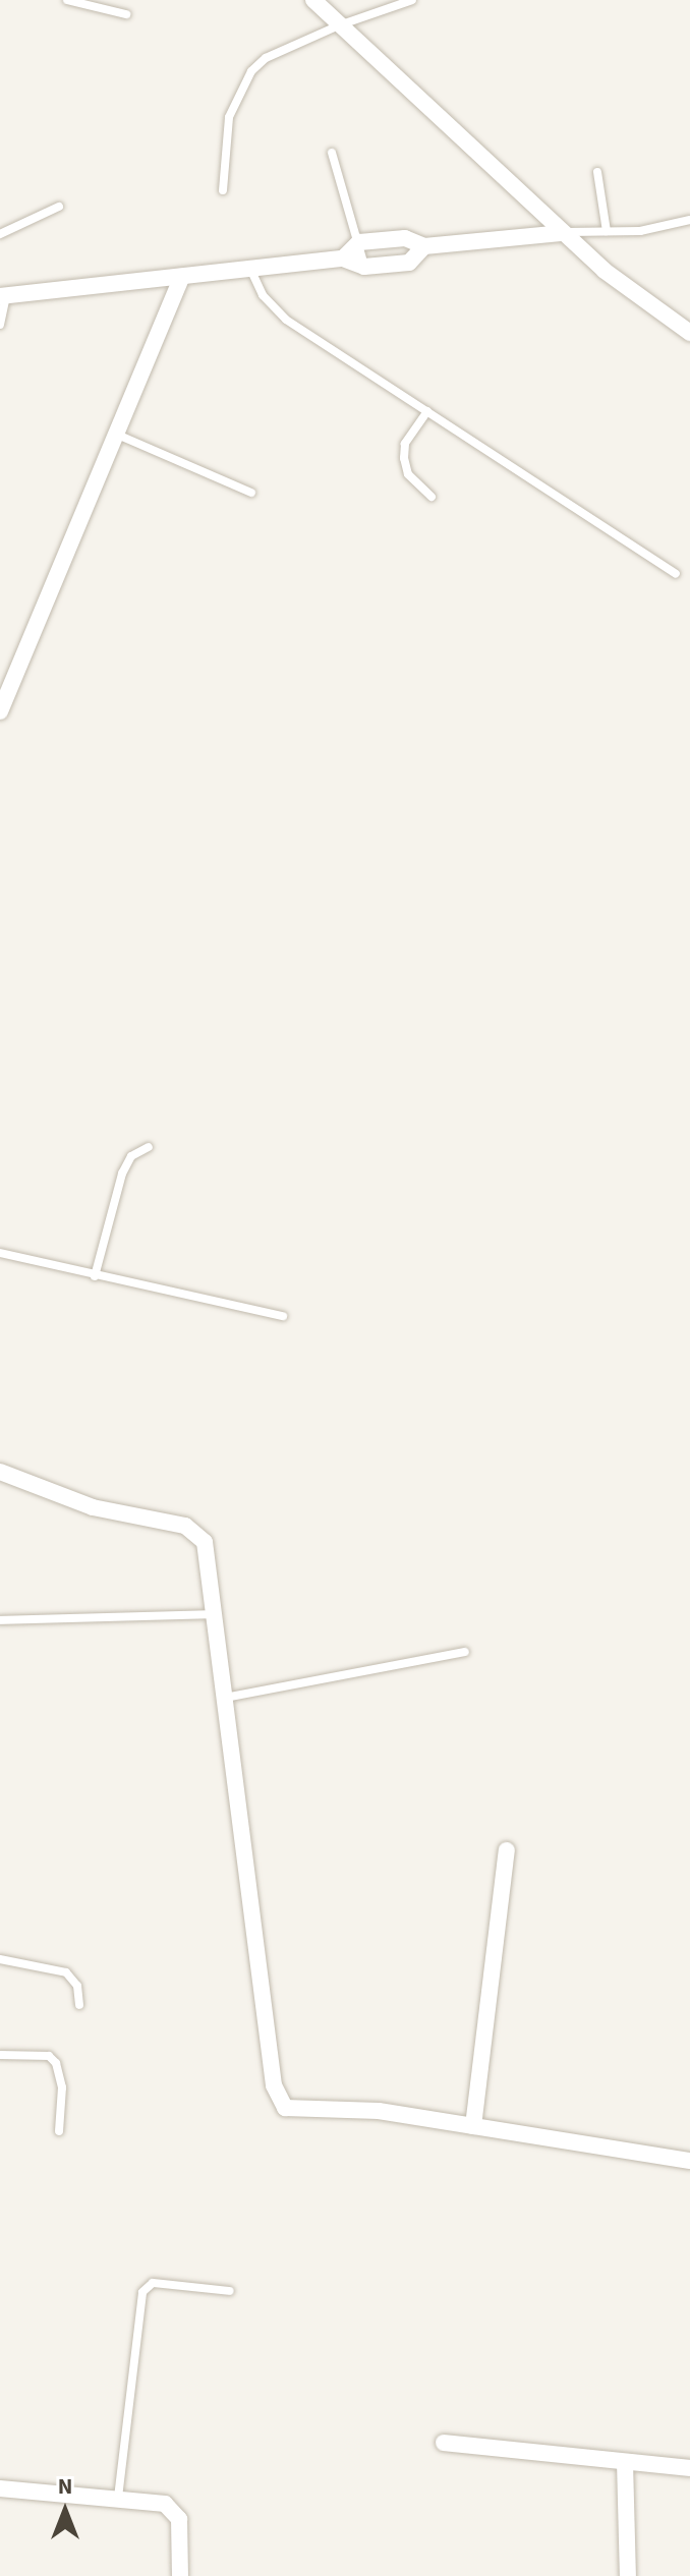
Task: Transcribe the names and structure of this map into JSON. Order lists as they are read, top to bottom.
{
  "north": "top"
}
